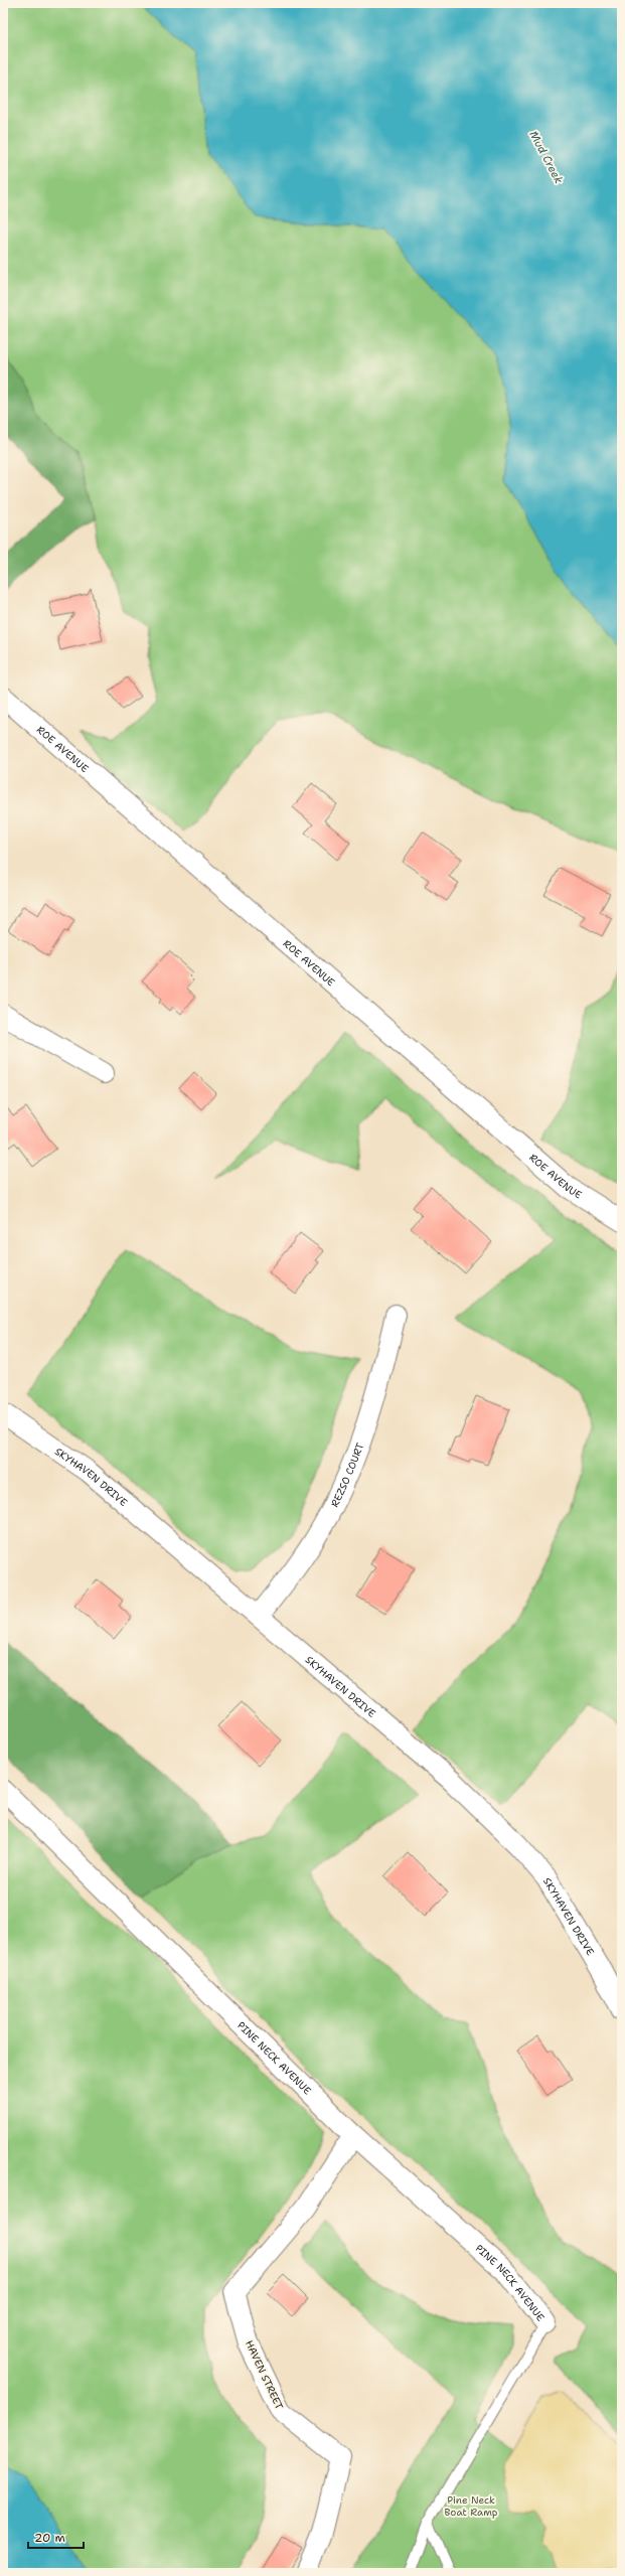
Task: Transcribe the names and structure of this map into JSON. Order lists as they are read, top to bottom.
{
  "streets": {
    "street": [
      "ROE AVENUE",
      "REZSO COURT",
      "SKYHAVEN DRIVE",
      "PINE NECK AVENUE",
      "HAVEN STREET"
    ]
  },
  "crossings": [
    ["REZSO COURT", "SKYHAVEN DRIVE"],
    ["PINE NECK AVENUE", "HAVEN STREET"]
  ],
  "water": ["Mud Creek"],
  "parks": ["Pine Neck Boat Ramp"],
  "scale_bar": "20 m"
}
